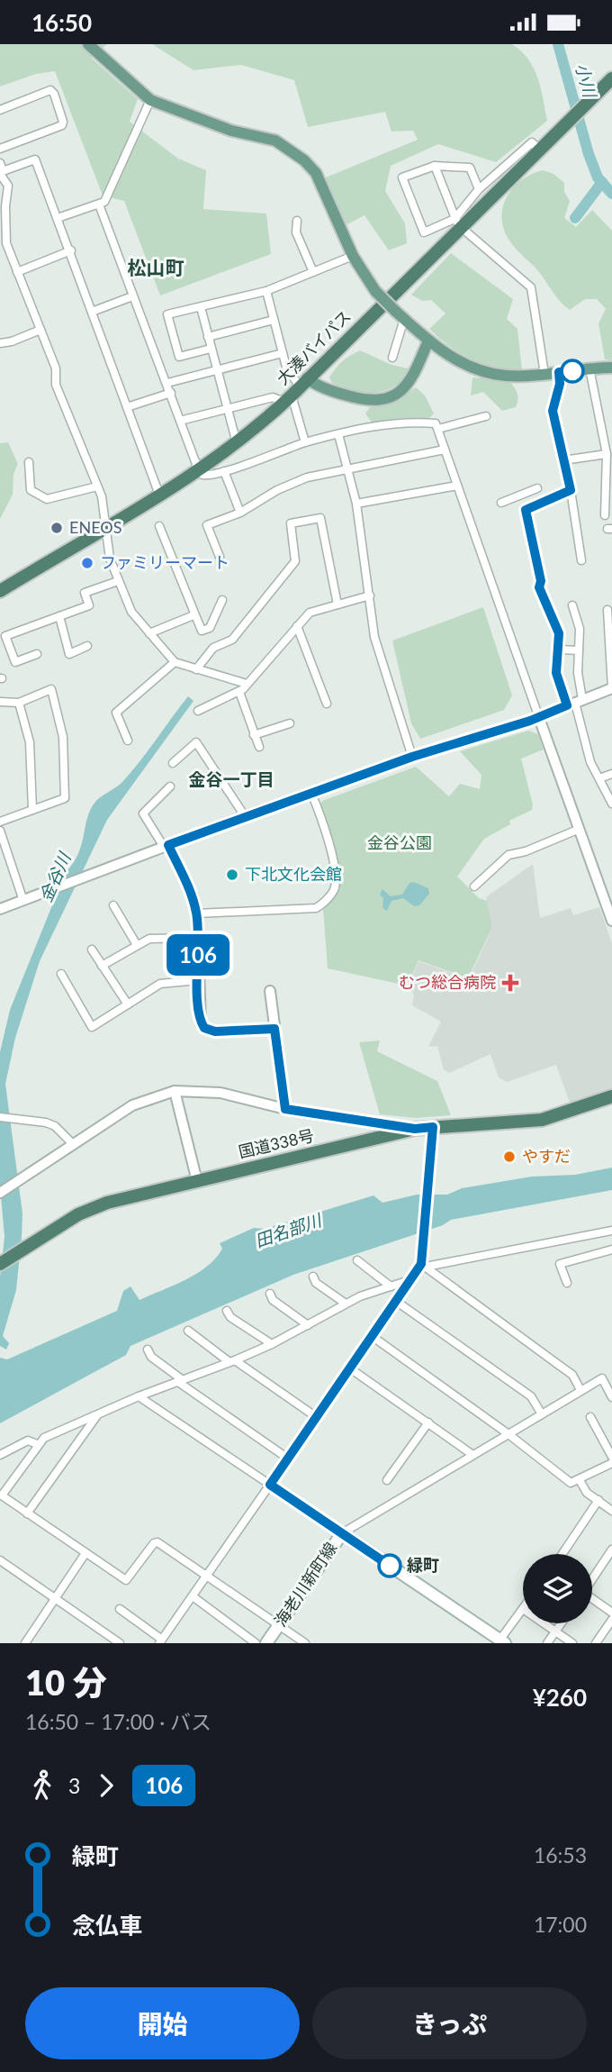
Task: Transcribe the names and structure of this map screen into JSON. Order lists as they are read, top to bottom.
{
  "streets": {
    "highway": ["大湊バイパス", "国道338号"],
    "main road": ["海老川新町線"]
  },
  "districts": ["松山町", "金谷一丁目"],
  "water": ["小川", "金谷川", "田名部川"],
  "parks": ["金谷公園"],
  "places": {
    "other": [
      "ENEOS",
      "ファミリーマート",
      "下北文化会館",
      "やすだ",
      "緑町"
    ],
    "health": ["むつ総合病院"]
  },
  "lines": ["bus line 106"],
  "page": {
    "status": "16:50",
    "on_map": "106",
    "heading": ["10 分", "16:50 – 17:00 · バス", "¥260"],
    "legs": ["3", "106"],
    "list": [
      {
        "name": "緑町",
        "value": "16:53"
      },
      {
        "name": "念仏車",
        "value": "17:00"
      }
    ],
    "buttons": ["開始", "きっぷ"]
  }
}
